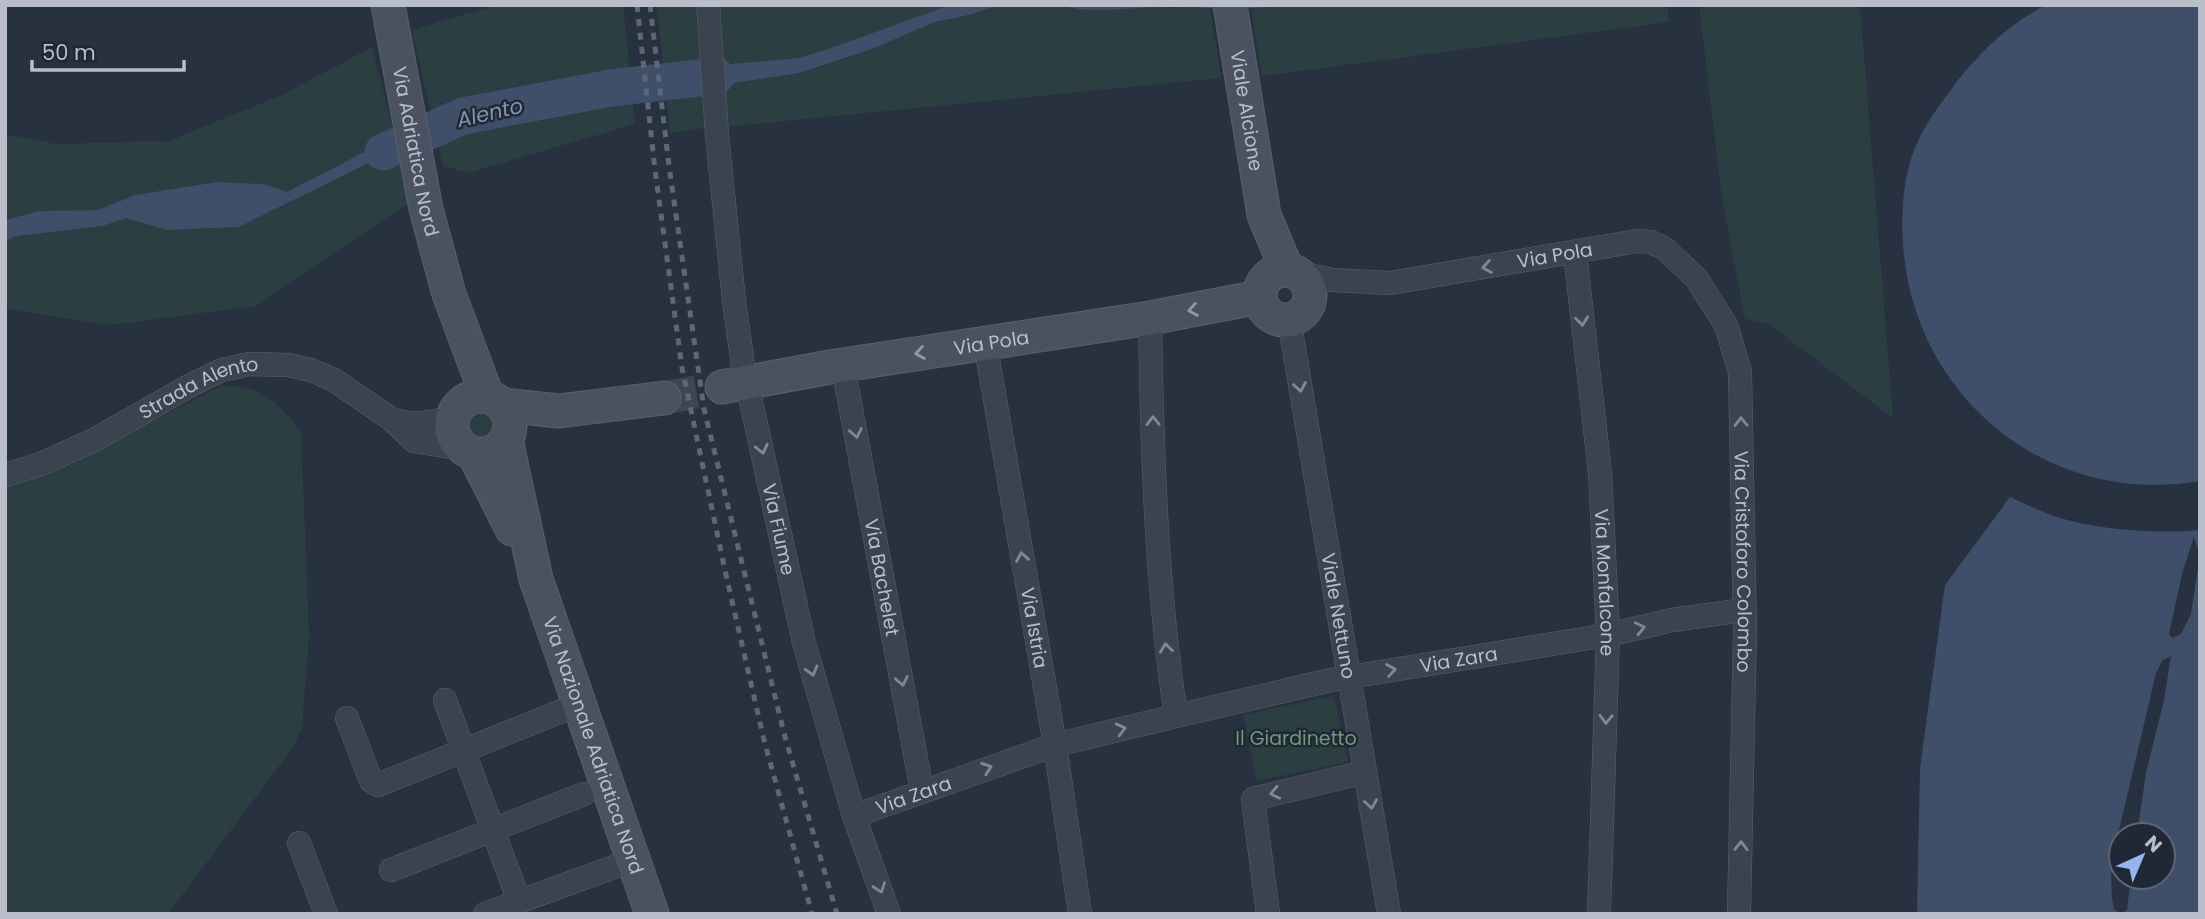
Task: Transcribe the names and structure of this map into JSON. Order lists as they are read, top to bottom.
{
  "streets": {
    "street": [
      "Viale Alcione",
      "Via Adriatica Nord",
      "Via Pola",
      "Strada Alento",
      "Via Fiume",
      "Via Cristoforo Colombo",
      "Via Bachelet",
      "Via Monfalcone",
      "Viale Nettuno",
      "Via Istria",
      "Via Zara",
      "Via Nazionale Adriatica Nord"
    ]
  },
  "crossings": [
    ["Viale Alcione", "Via Pola"],
    ["Viale Alcione", "Viale Nettuno"],
    ["Via Adriatica Nord", "Strada Alento"],
    ["Via Adriatica Nord", "Via Nazionale Adriatica Nord"],
    ["Via Pola", "Via Fiume"],
    ["Via Pola", "Via Cristoforo Colombo"],
    ["Via Pola", "Via Bachelet"],
    ["Via Pola", "Via Monfalcone"],
    ["Via Pola", "Viale Nettuno"],
    ["Via Pola", "Via Istria"],
    ["Strada Alento", "Via Nazionale Adriatica Nord"],
    ["Via Fiume", "Via Zara"],
    ["Via Cristoforo Colombo", "Via Zara"],
    ["Via Bachelet", "Via Zara"],
    ["Via Monfalcone", "Via Zara"],
    ["Viale Nettuno", "Via Zara"],
    ["Via Istria", "Via Zara"]
  ],
  "one_way": [
    "Via Pola",
    "Via Fiume",
    "Via Cristoforo Colombo",
    "Via Bachelet",
    "Via Monfalcone",
    "Via Zara"
  ],
  "water": ["Alento"],
  "parks": ["Il Giardinetto"],
  "scale_bar": "50 m",
  "north": "top right"
}
